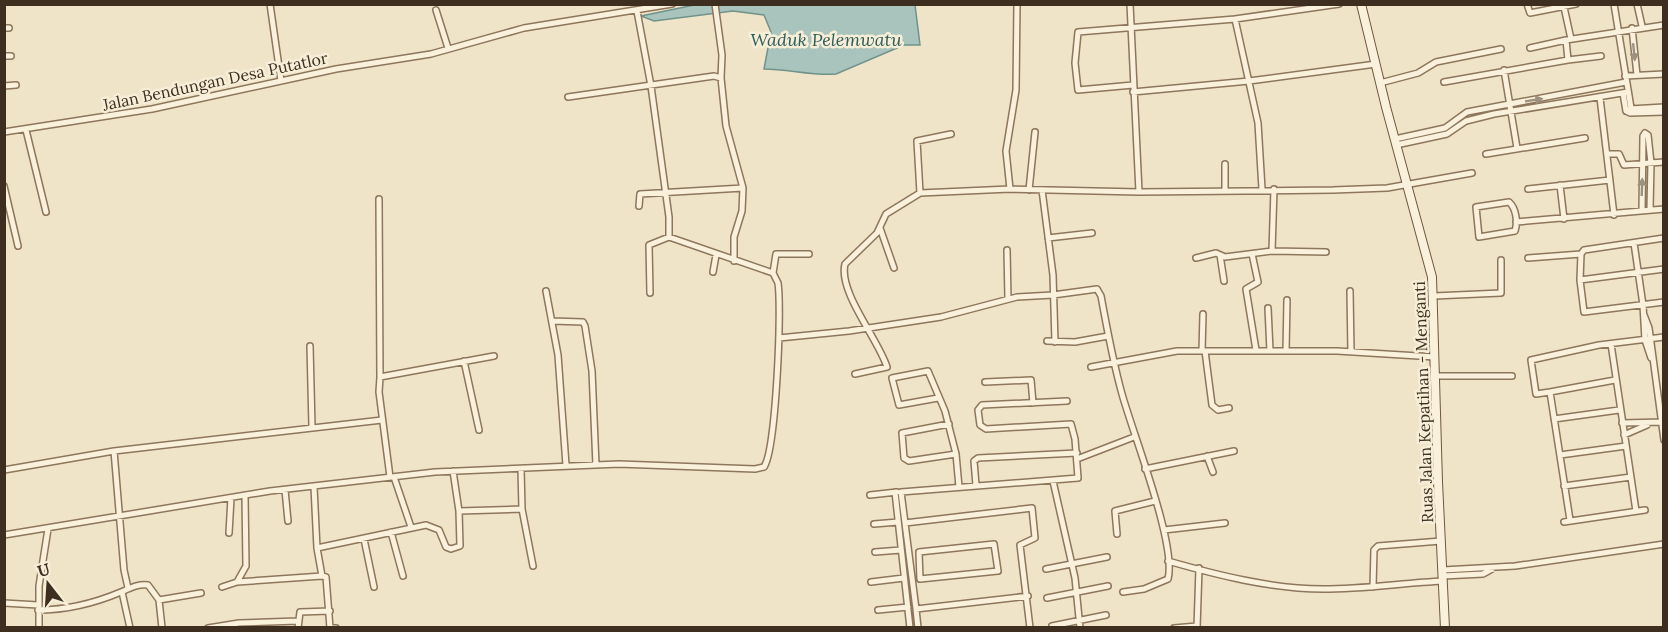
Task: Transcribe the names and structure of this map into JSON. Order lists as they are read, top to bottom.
{
  "streets": {
    "main road": ["Ruas Jalan Kepatihan - Menganti"],
    "street": ["Jalan Bendungan Desa Putatlor"]
  },
  "water": ["Waduk Pelemwatu"],
  "north": "top"
}
